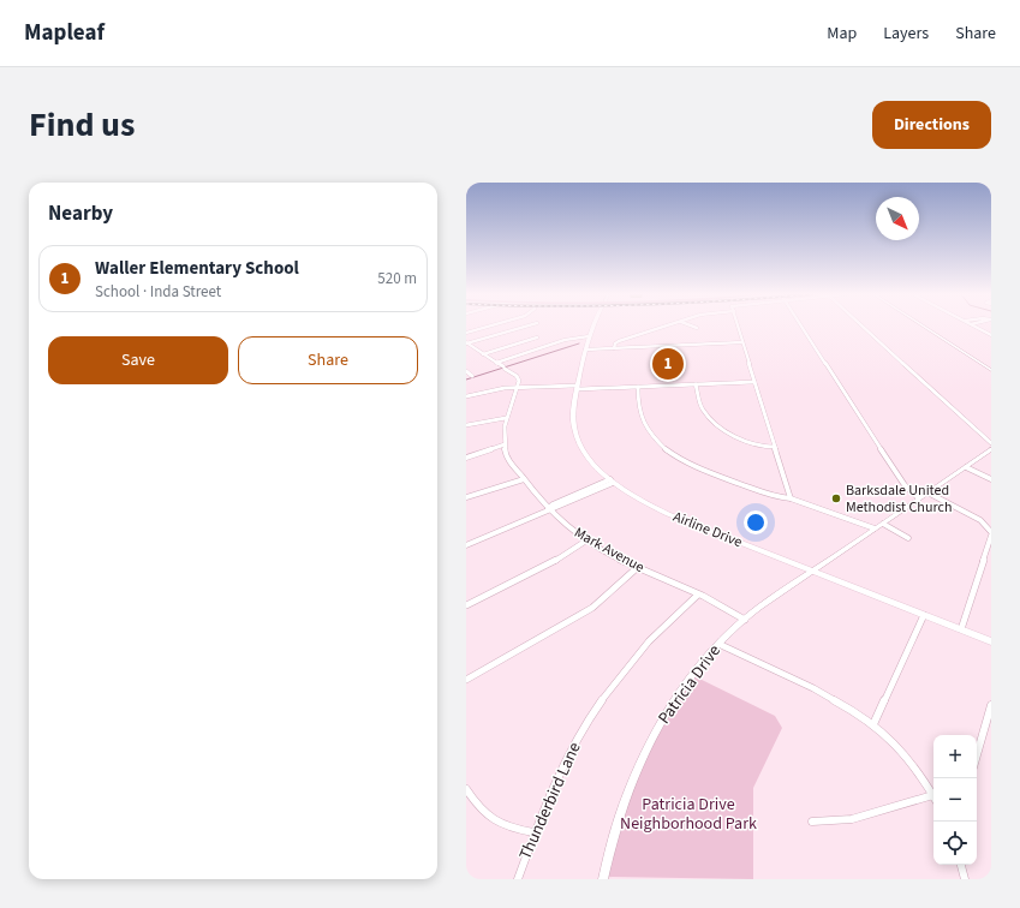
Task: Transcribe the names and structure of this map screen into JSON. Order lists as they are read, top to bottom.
{
  "streets": {
    "main road": ["Airline Drive"],
    "street": ["Mark Avenue", "Patricia Drive", "Thunderbird Lane"]
  },
  "crossings": [
    ["Airline Drive", "Patricia Drive"],
    ["Mark Avenue", "Patricia Drive"],
    ["Mark Avenue", "Thunderbird Lane"]
  ],
  "parks": ["Patricia Drive Neighborhood Park"],
  "places": ["Barksdale United Methodist Church"],
  "north": "bottom right",
  "page": {
    "header": "Mapleaf",
    "nav": ["Map", "Layers", "Share"],
    "title": "Find us",
    "buttons": [
      "Directions",
      ["Save", "Share"]
    ],
    "heading": "Nearby",
    "list": [
      {
        "mark": "1",
        "name": "Waller Elementary School",
        "note": "School · Inda Street",
        "value": "520 m"
      }
    ],
    "pins": "1",
    "map_buttons": ["+", "−"]
  }
}
